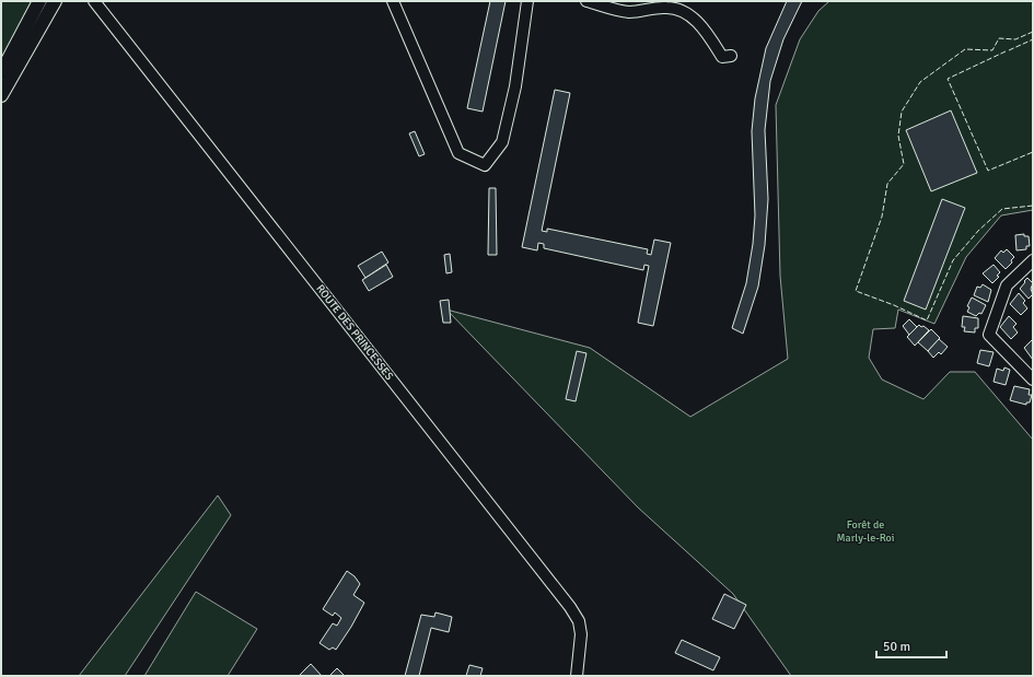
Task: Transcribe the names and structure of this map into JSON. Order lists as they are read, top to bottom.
{
  "streets": {
    "street": ["ROUTE DES PRINCESSES"]
  },
  "parks": ["Forêt de Marly-le-Roi"],
  "scale_bar": "50 m"
}
